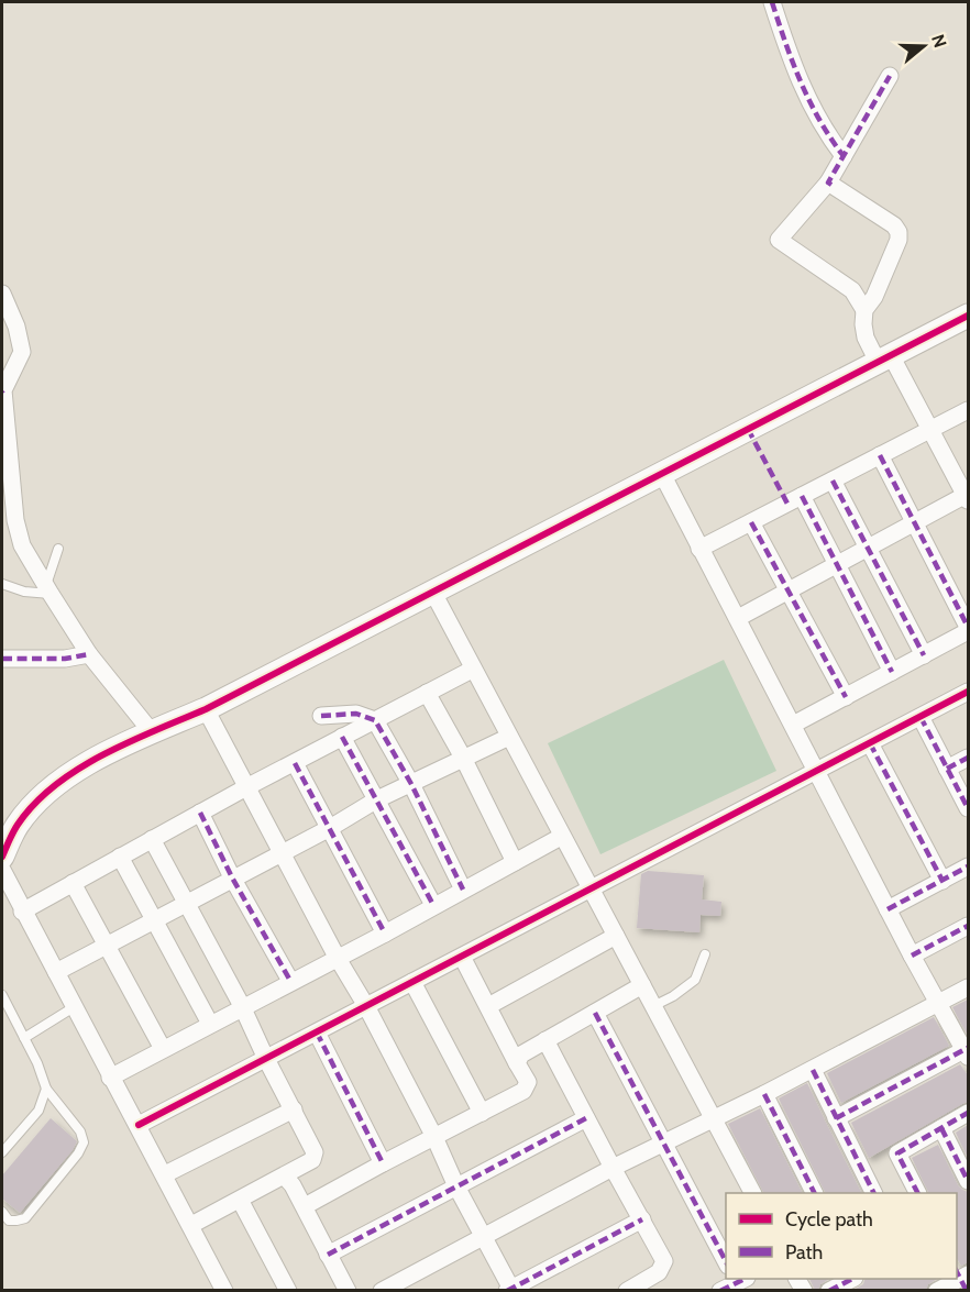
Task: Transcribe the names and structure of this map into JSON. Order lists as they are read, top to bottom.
{
  "legend": ["Cycle path", "Path"],
  "north": "right"
}
